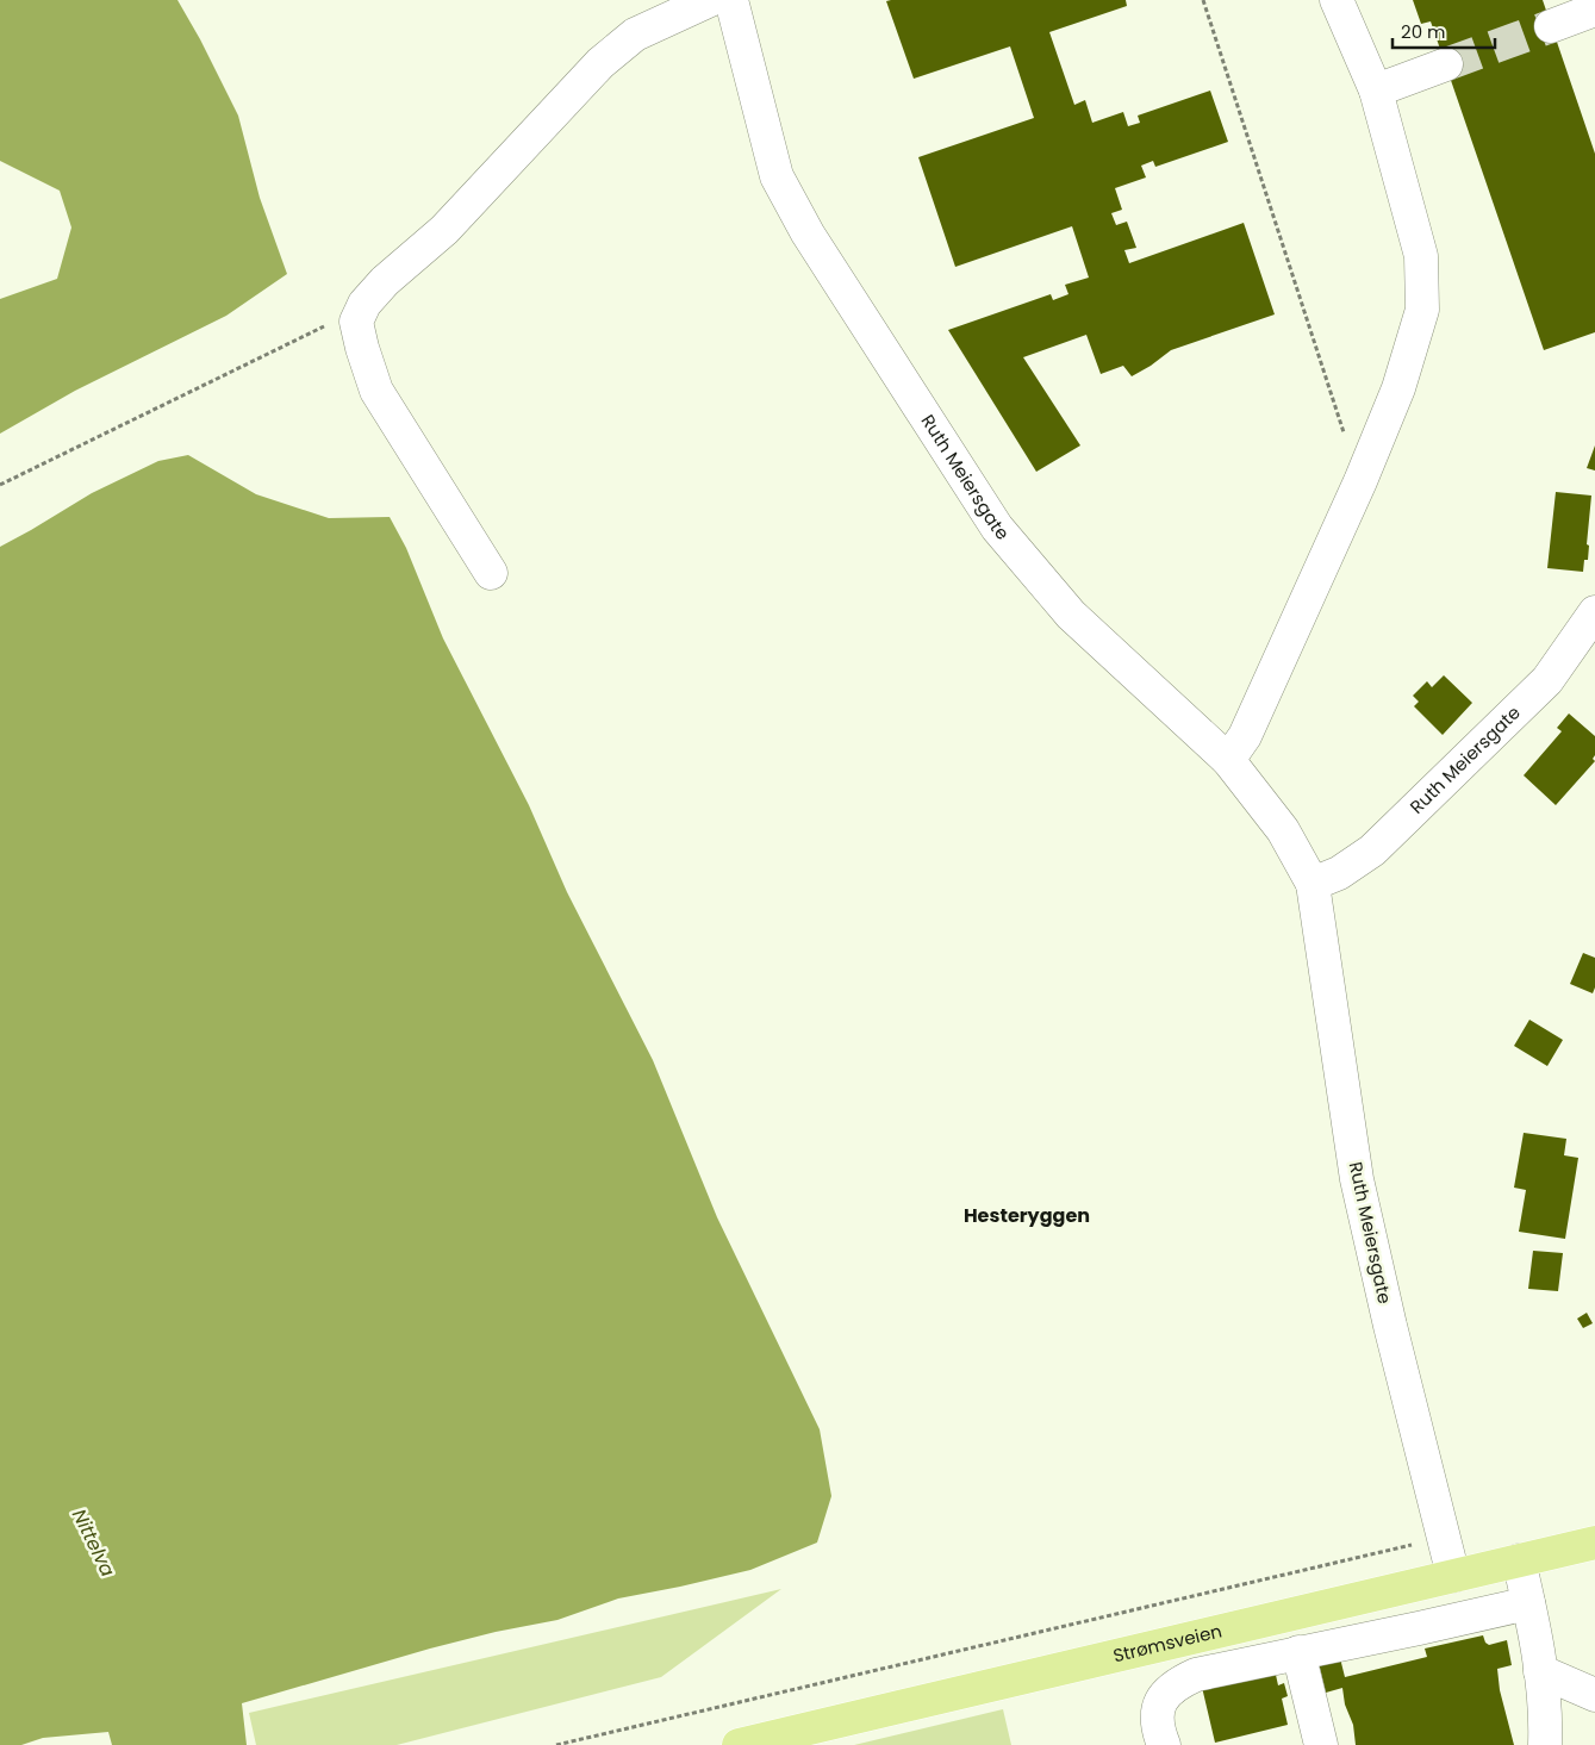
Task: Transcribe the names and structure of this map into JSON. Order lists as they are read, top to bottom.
{
  "streets": {
    "main road": ["Strømsveien"],
    "street": ["Ruth Meiersgate"]
  },
  "crossings": [
    ["Ruth Meiersgate", "Strømsveien"]
  ],
  "districts": ["Hesteryggen"],
  "water": ["Nittelva"],
  "scale_bar": "20 m"
}
